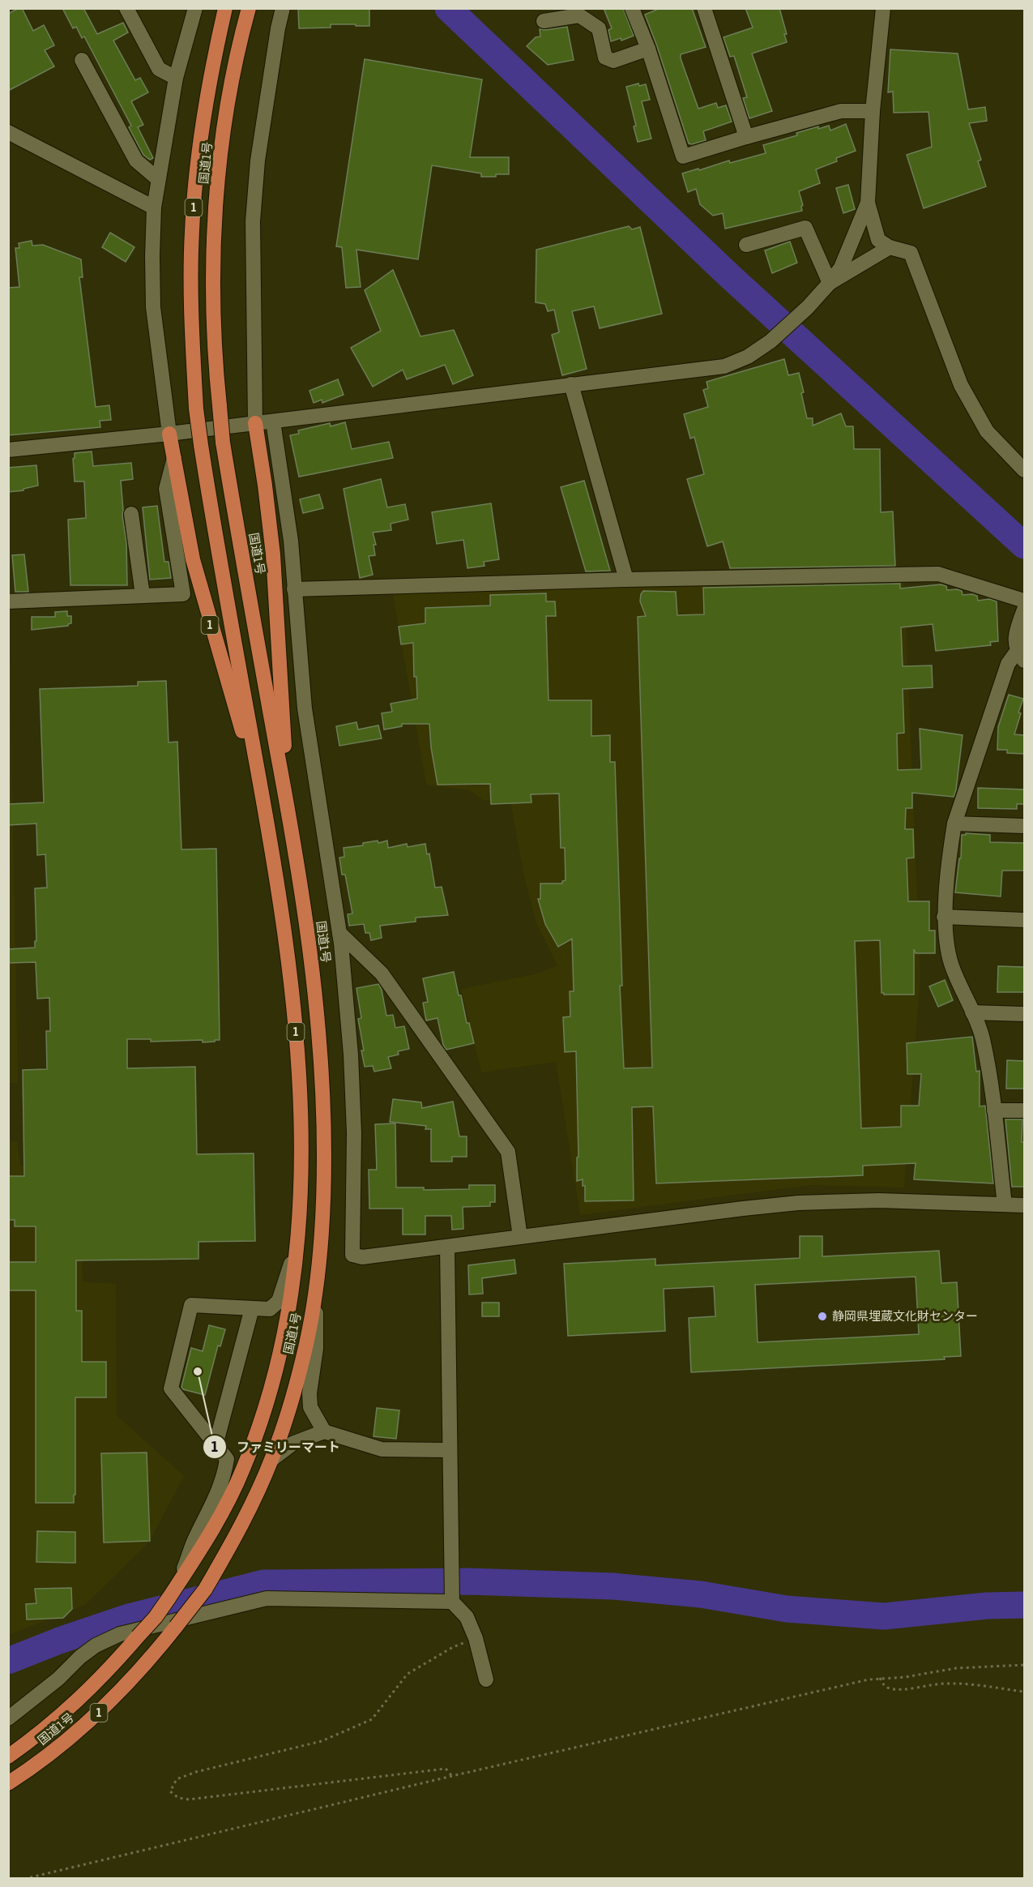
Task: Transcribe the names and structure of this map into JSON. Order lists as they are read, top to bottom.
{
  "streets": {
    "highway": ["国道1号", "1"]
  },
  "crossings": [
    ["国道1号", "1"]
  ],
  "places": ["静岡県埋蔵文化財センター", "ファミリーマート"]
}
